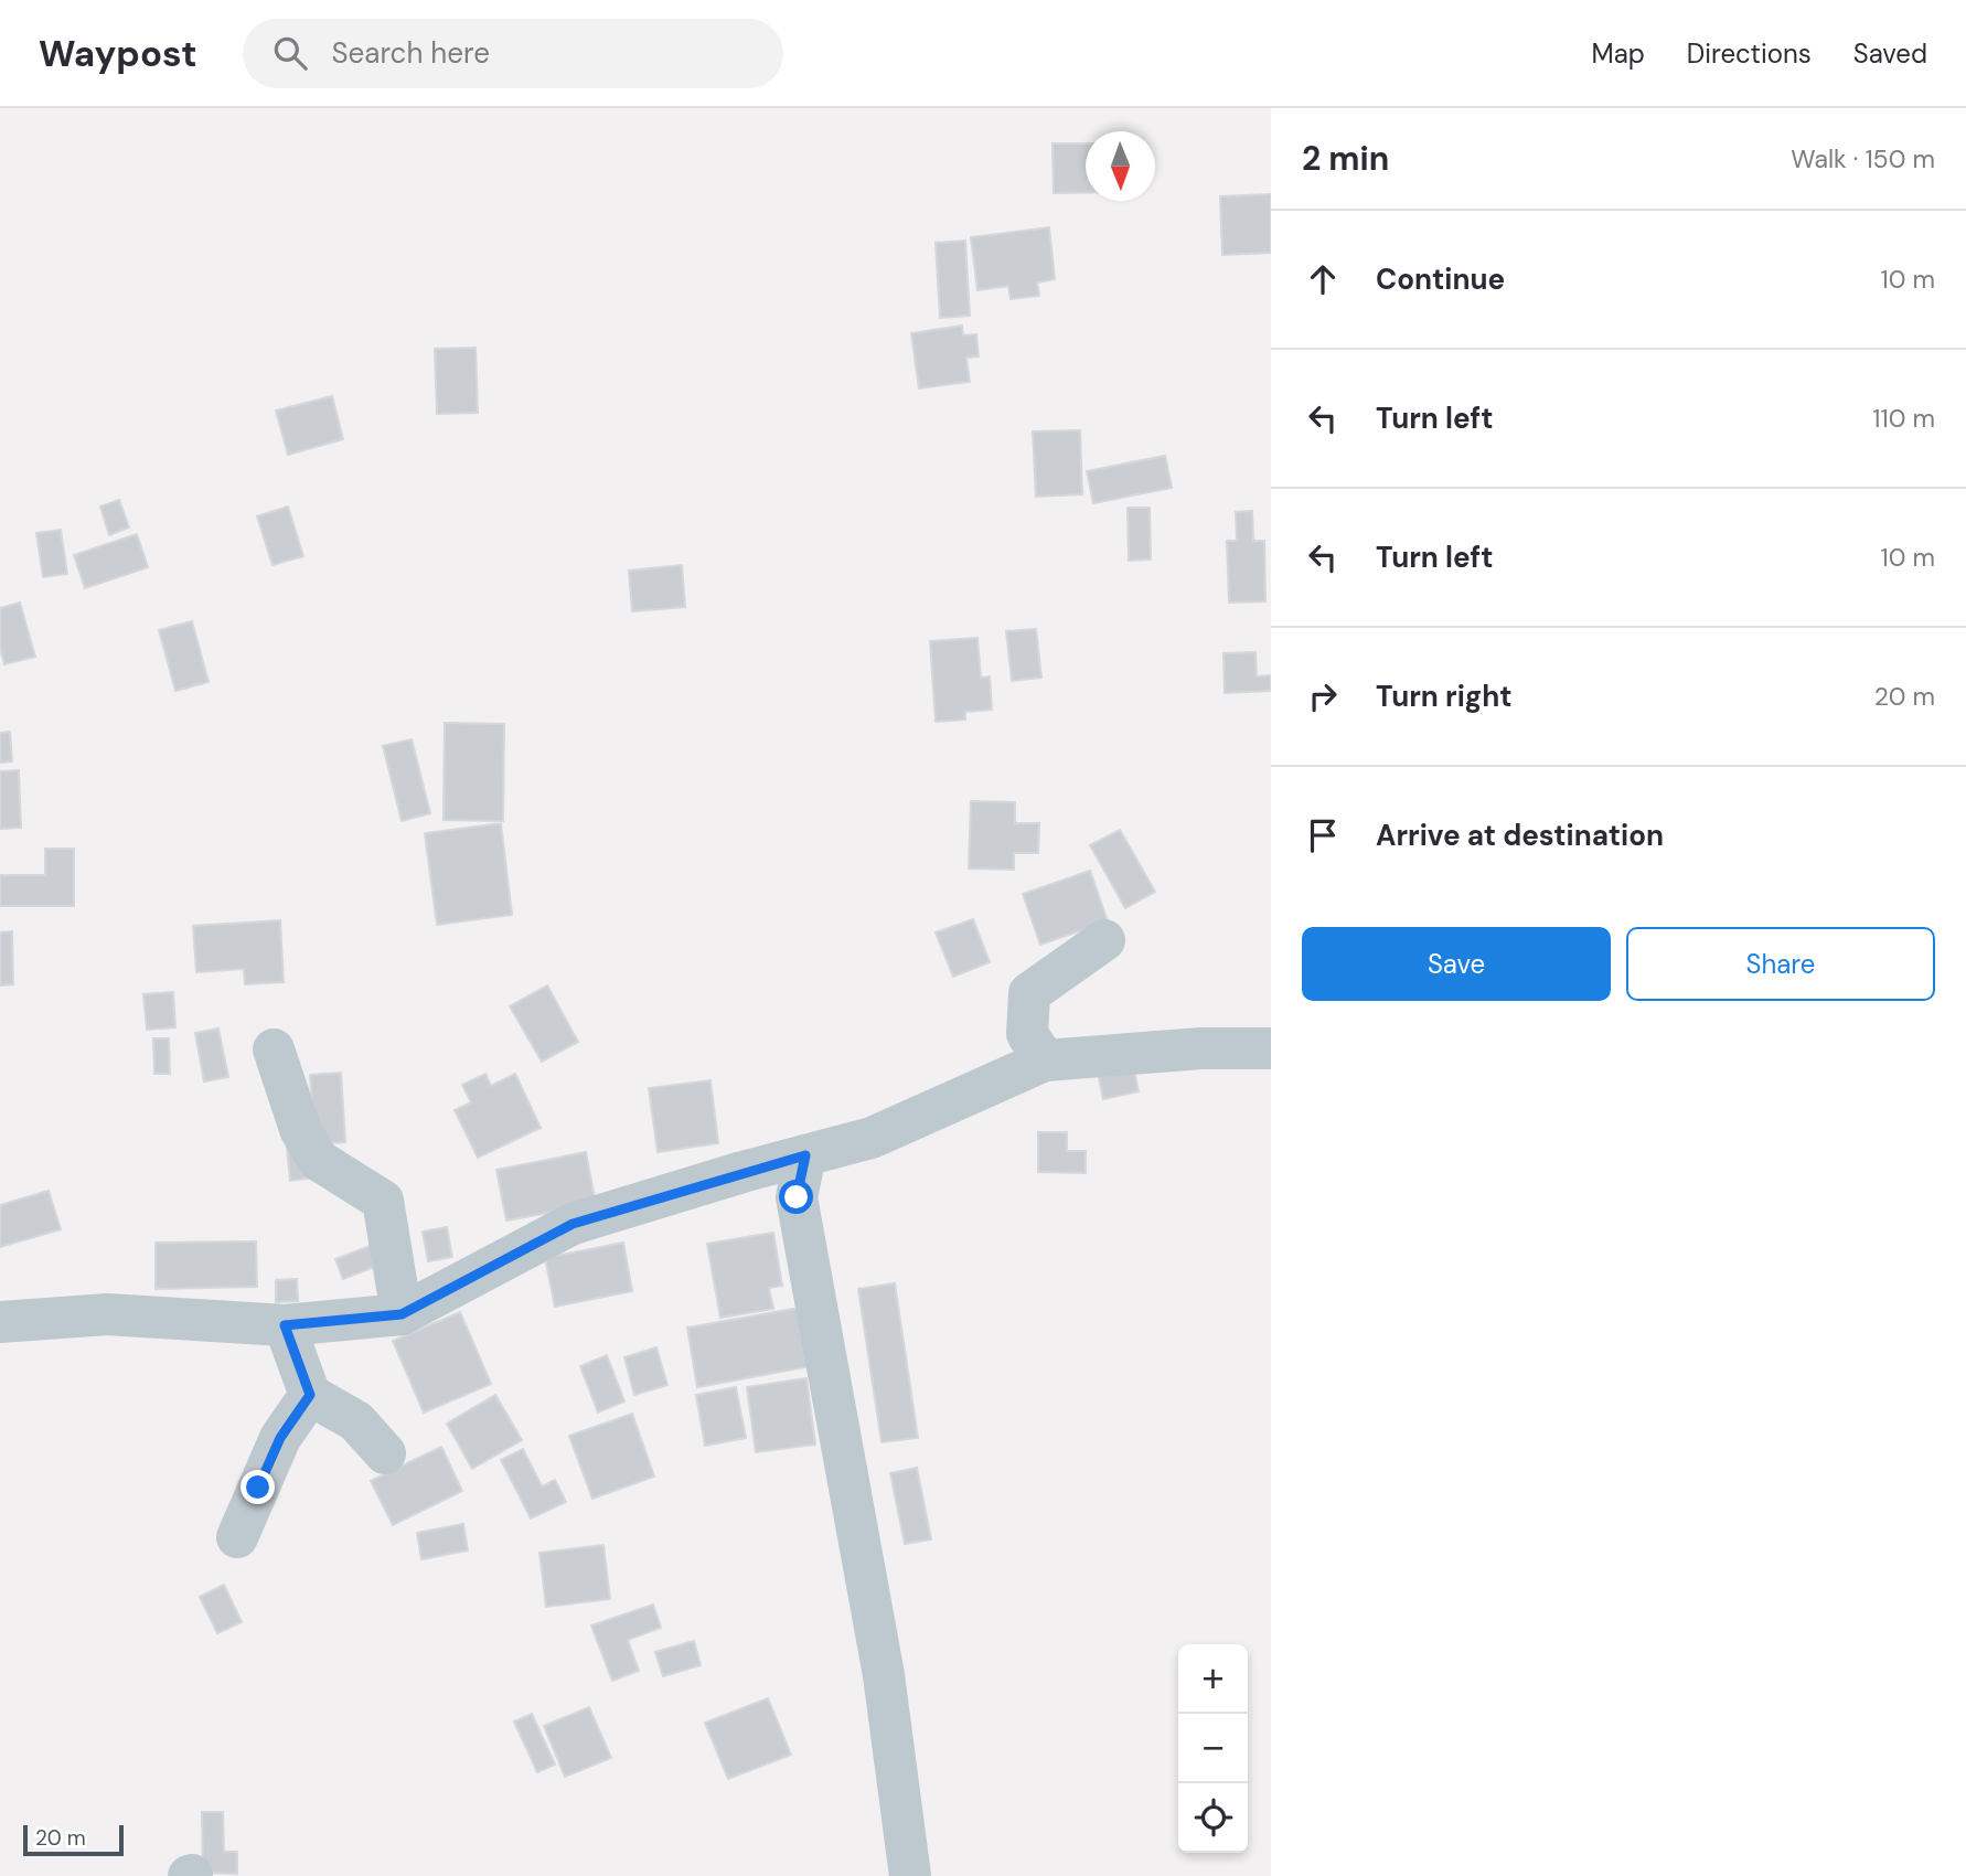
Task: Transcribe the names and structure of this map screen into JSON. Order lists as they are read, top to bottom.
{
  "scale_bar": "20 m",
  "north": "bottom",
  "page": {
    "header": "Waypost",
    "search": "Search here",
    "nav": ["Map", "Directions", "Saved"],
    "heading": ["2 min", "Walk · 150 m"],
    "list": [
      ["Continue", "10 m"],
      ["Turn left", "110 m"],
      ["Turn left", "10 m"],
      ["Turn right", "20 m"],
      "Arrive at destination"
    ],
    "buttons": ["Save", "Share"],
    "map_buttons": ["+", "−"],
    "scale": "20 m"
  }
}
